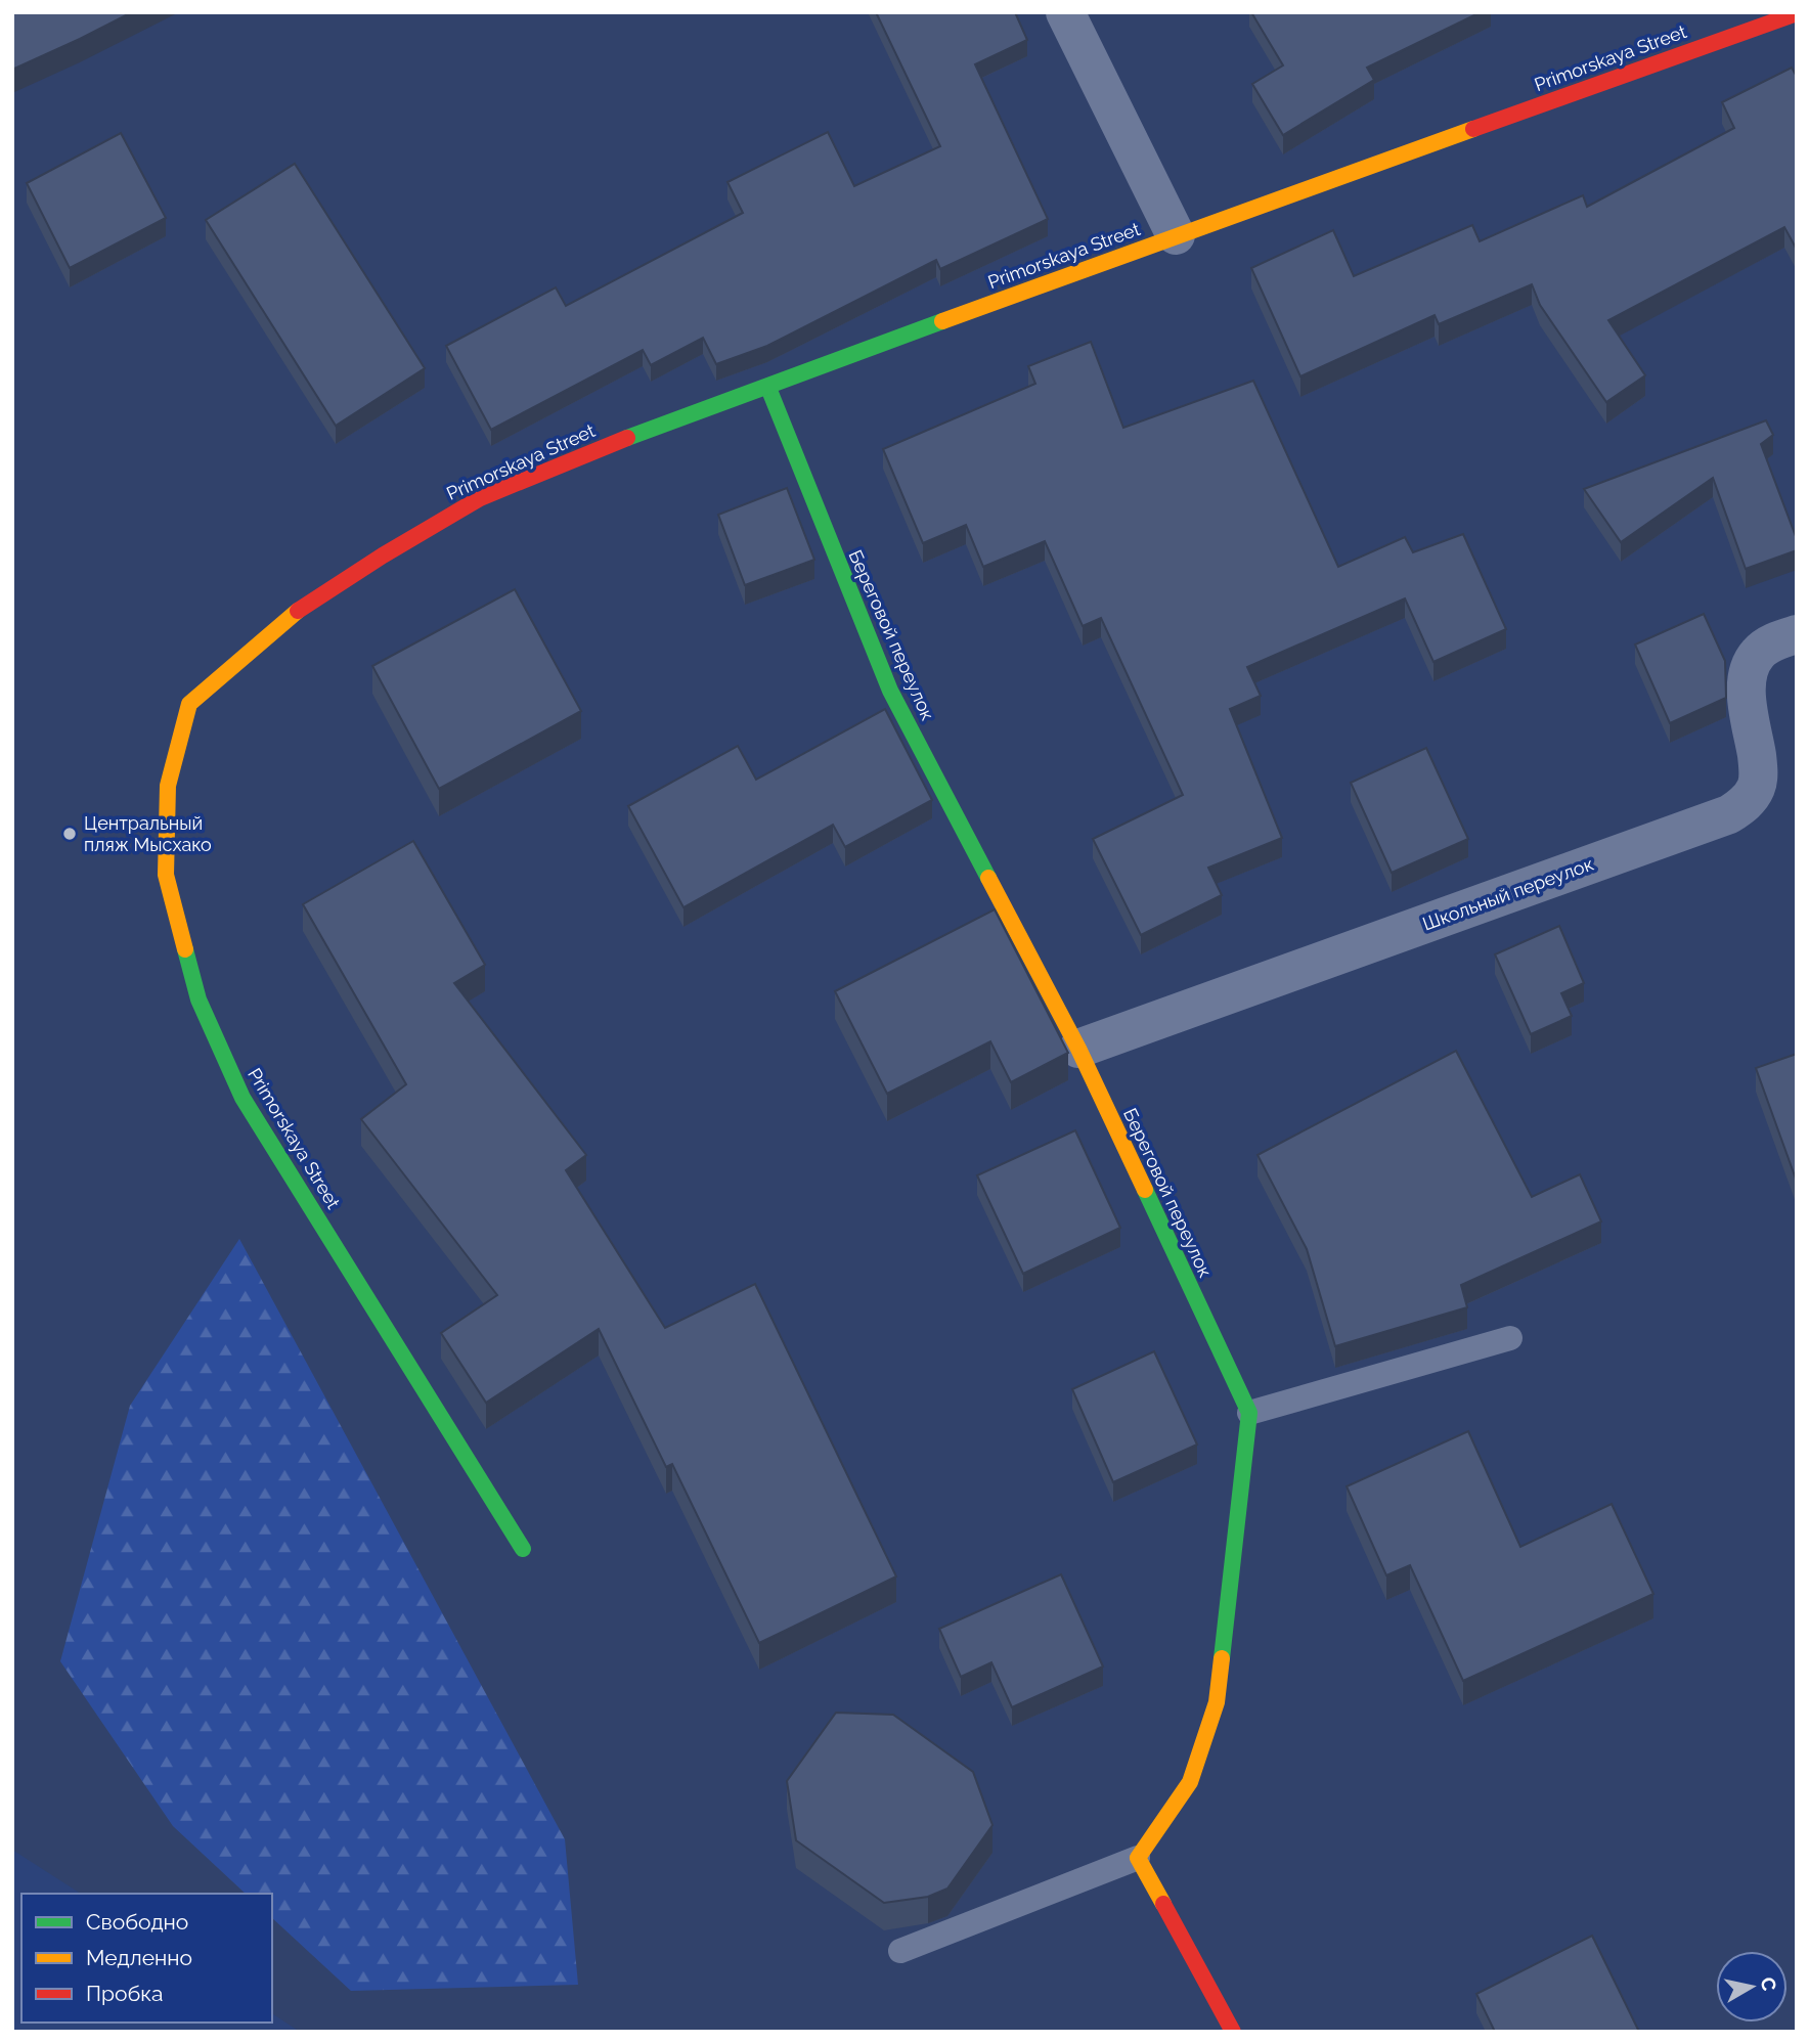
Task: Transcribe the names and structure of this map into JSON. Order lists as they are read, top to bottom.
{
  "streets": {
    "street": ["Primorskaya Street", "Береговой переулок", "Школьный переулок"]
  },
  "crossings": [
    ["Primorskaya Street", "Береговой переулок"],
    ["Береговой переулок", "Школьный переулок"]
  ],
  "places": ["Центральный пляж Мысхако"],
  "legend": ["Свободно", "Медленно", "Пробка"],
  "north": "right"
}
